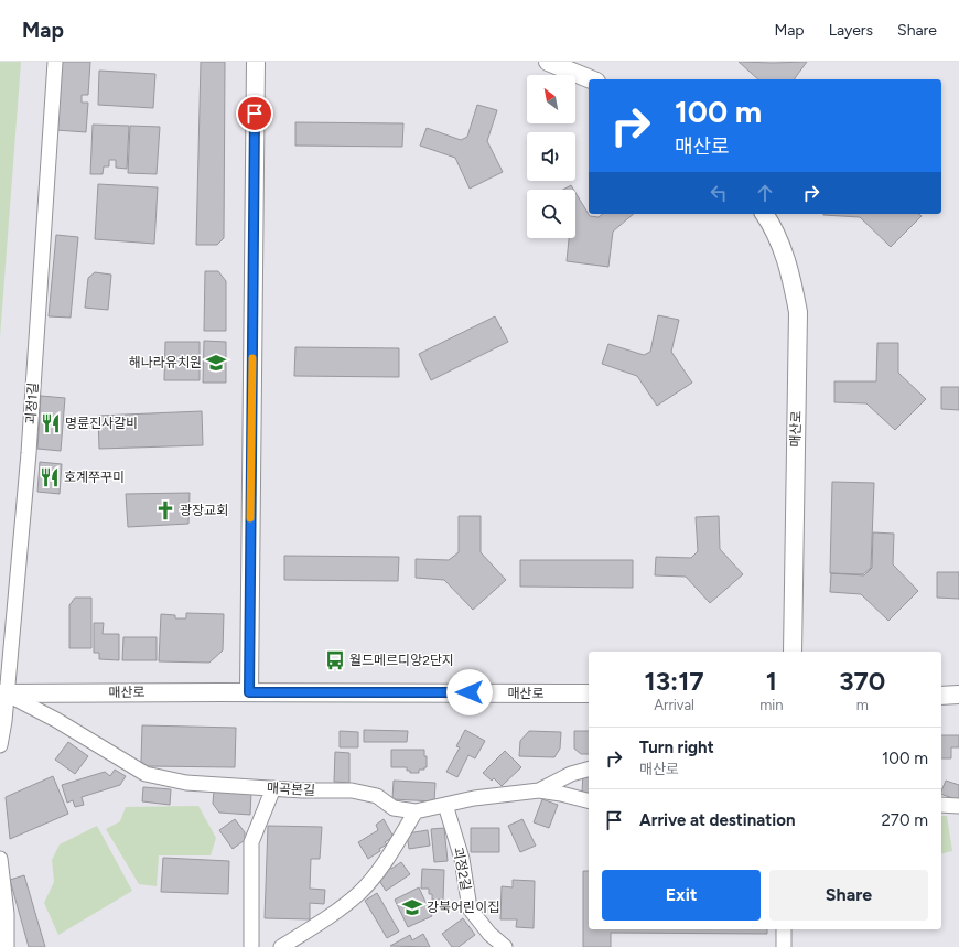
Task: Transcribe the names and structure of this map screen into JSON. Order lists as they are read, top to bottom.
{
  "streets": {
    "street": [
      "괴정1길",
      "매산로",
      "매곡본길",
      "괴정2길"
    ]
  },
  "crossings": [
    ["괴정1길", "매산로"],
    ["괴정1길", "매곡본길"],
    ["매산로", "매곡본길"],
    ["매곡본길", "괴정2길"]
  ],
  "places": {
    "school or university": ["해나라유치원", "강북어린이집"],
    "restaurant": ["명륜진사갈비", "호계쭈꾸미"],
    "church": ["광장교회"],
    "bus stop": ["월드메르디앙2단지"]
  },
  "north": "top left",
  "page": {
    "header": "Map",
    "nav": ["Map", "Layers", "Share"],
    "turn": ["100 m", "매산로"],
    "eta": [
      "13:17",
      "Arrival",
      "1",
      "min",
      "370",
      "m"
    ],
    "list": [
      {
        "name": "Turn right",
        "note": "매산로",
        "value": "100 m"
      },
      {
        "name": "Arrive at destination",
        "value": "270 m"
      }
    ],
    "buttons": ["Exit", "Share"]
  }
}
